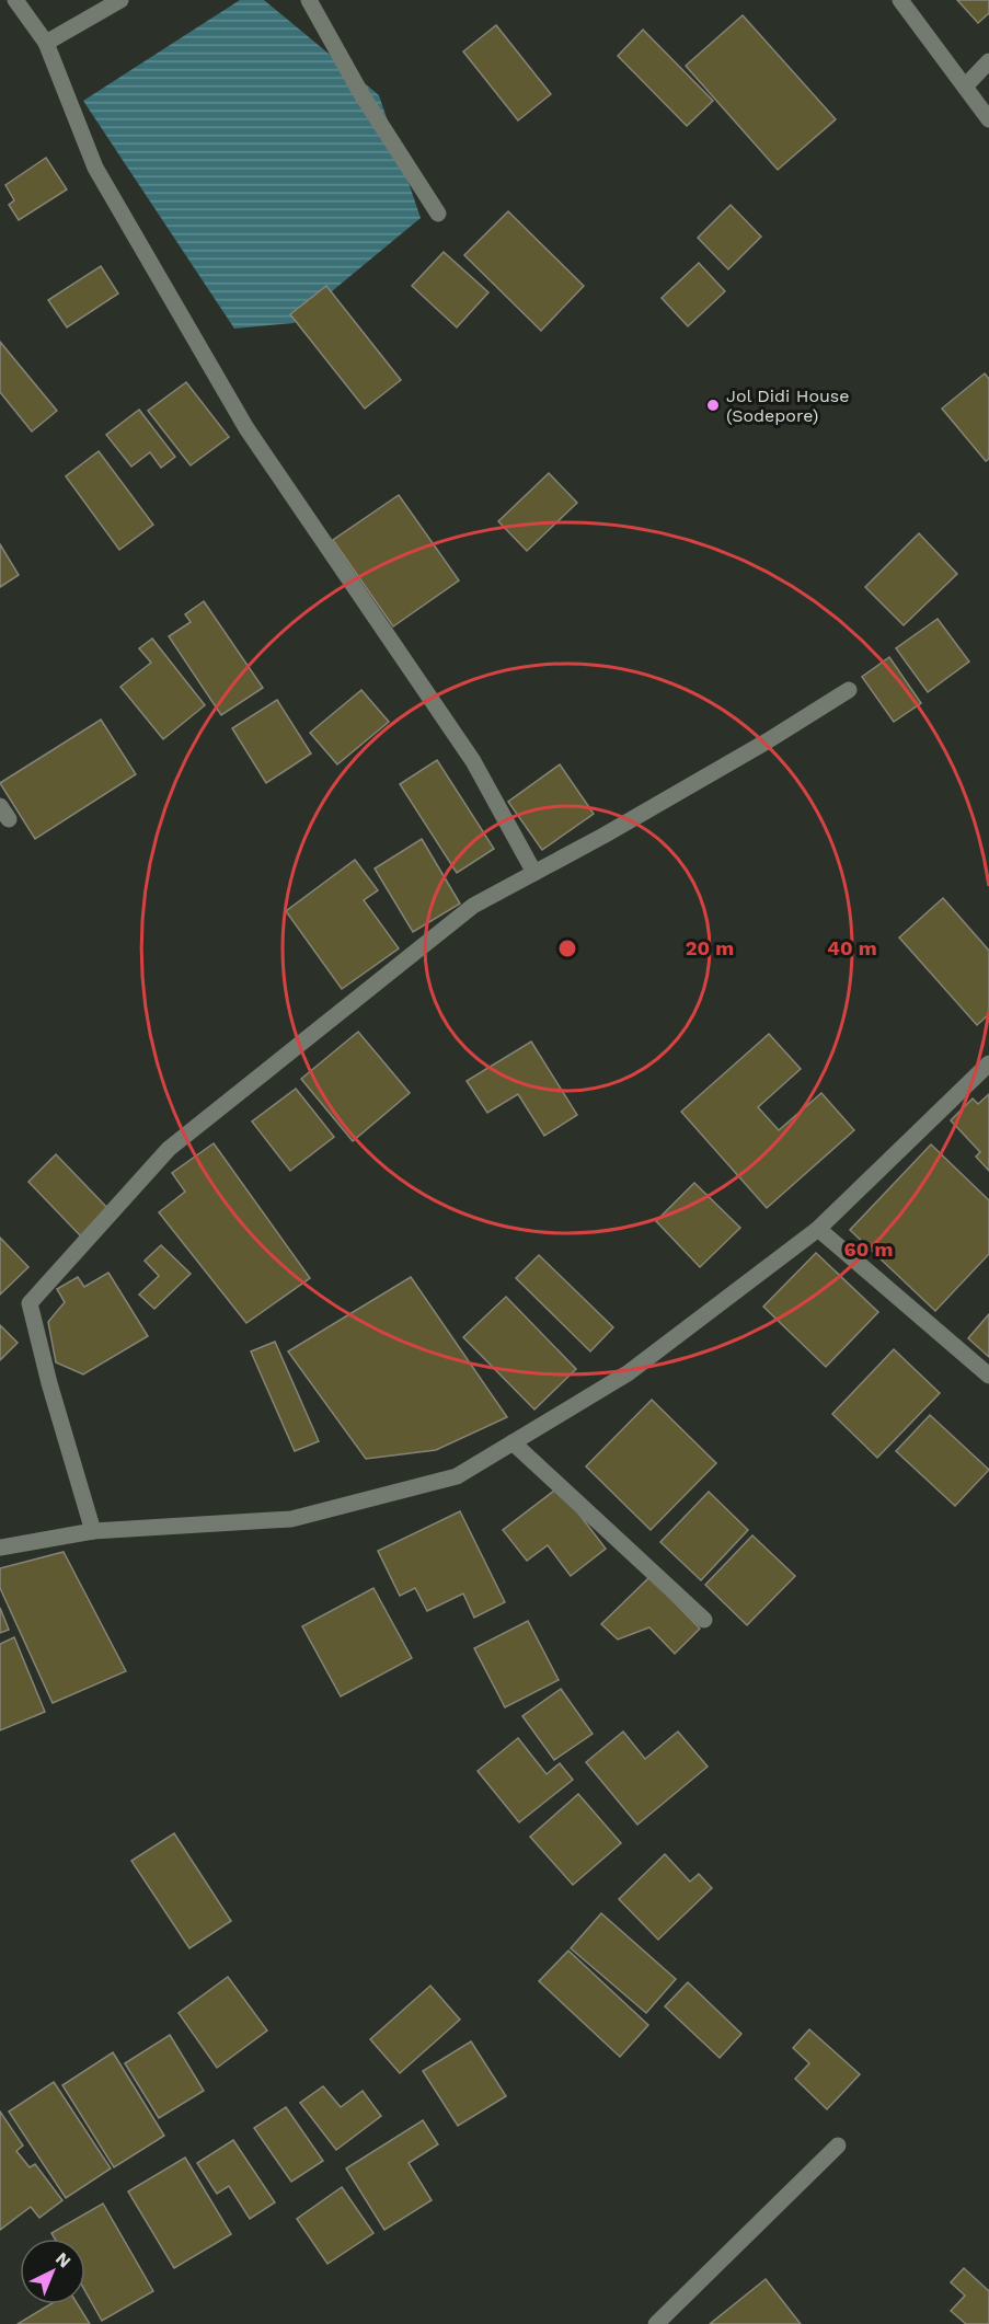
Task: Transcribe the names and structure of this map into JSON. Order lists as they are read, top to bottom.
{
  "places": ["Jol Didi House (Sodepore)"],
  "north": "top right",
  "rings": ["20 m", "40 m", "60 m"]
}
